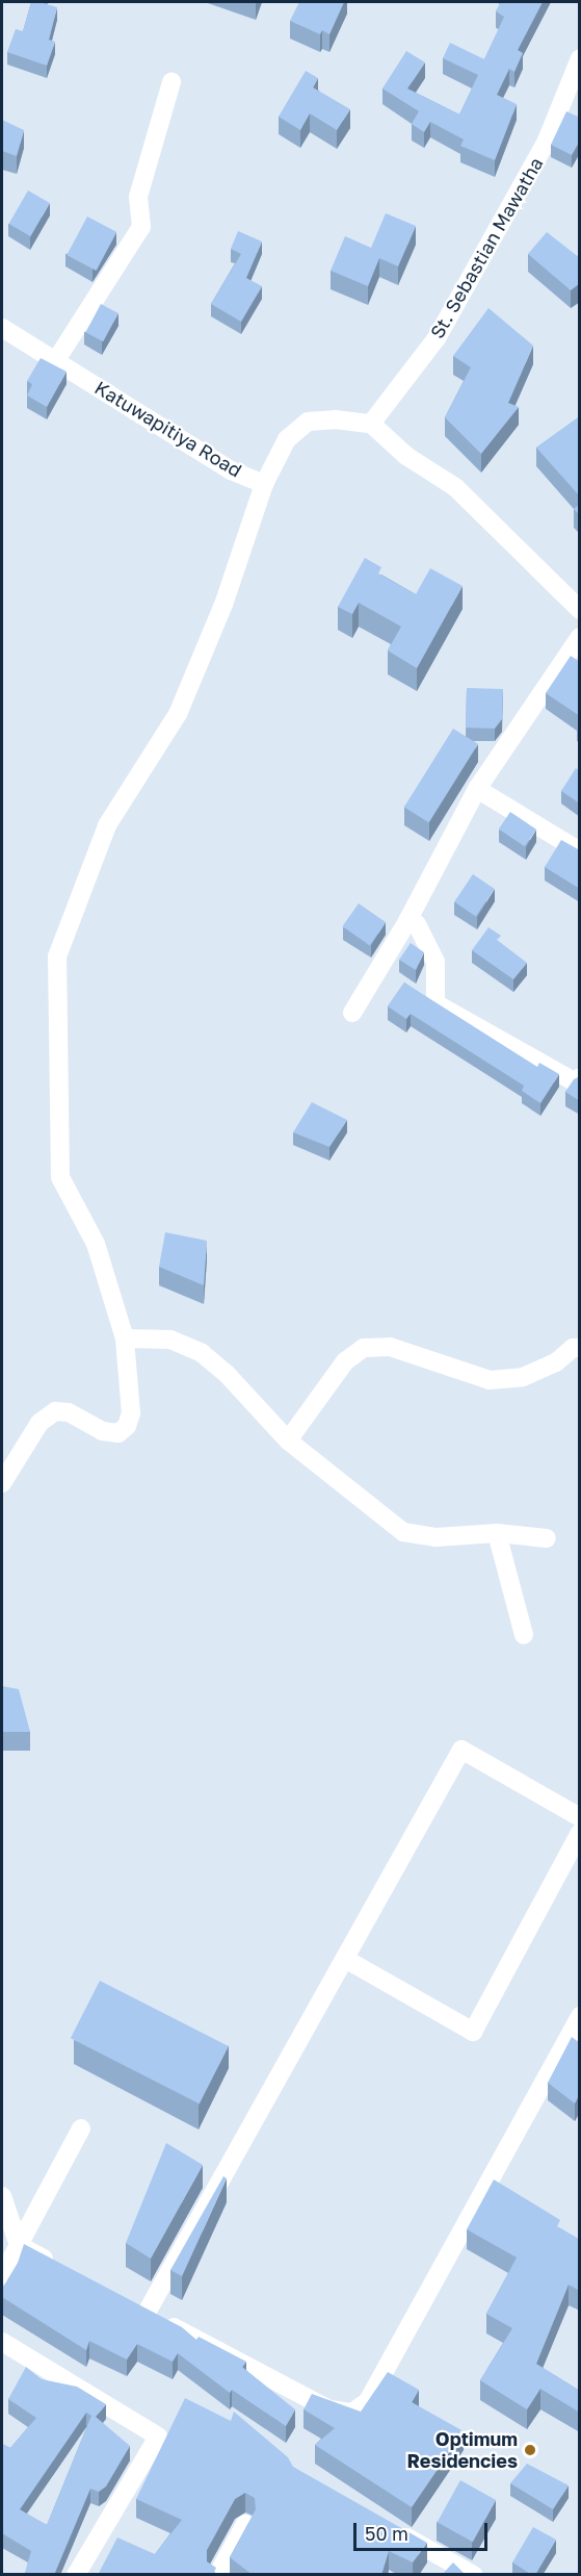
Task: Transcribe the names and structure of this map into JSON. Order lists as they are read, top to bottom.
{
  "streets": {
    "street": ["St. Sebastian Mawatha", "Katuwapitiya Road"]
  },
  "crossings": [
    ["St. Sebastian Mawatha", "Katuwapitiya Road"]
  ],
  "places": ["Optimum Residencies"],
  "scale_bar": "50 m"
}
